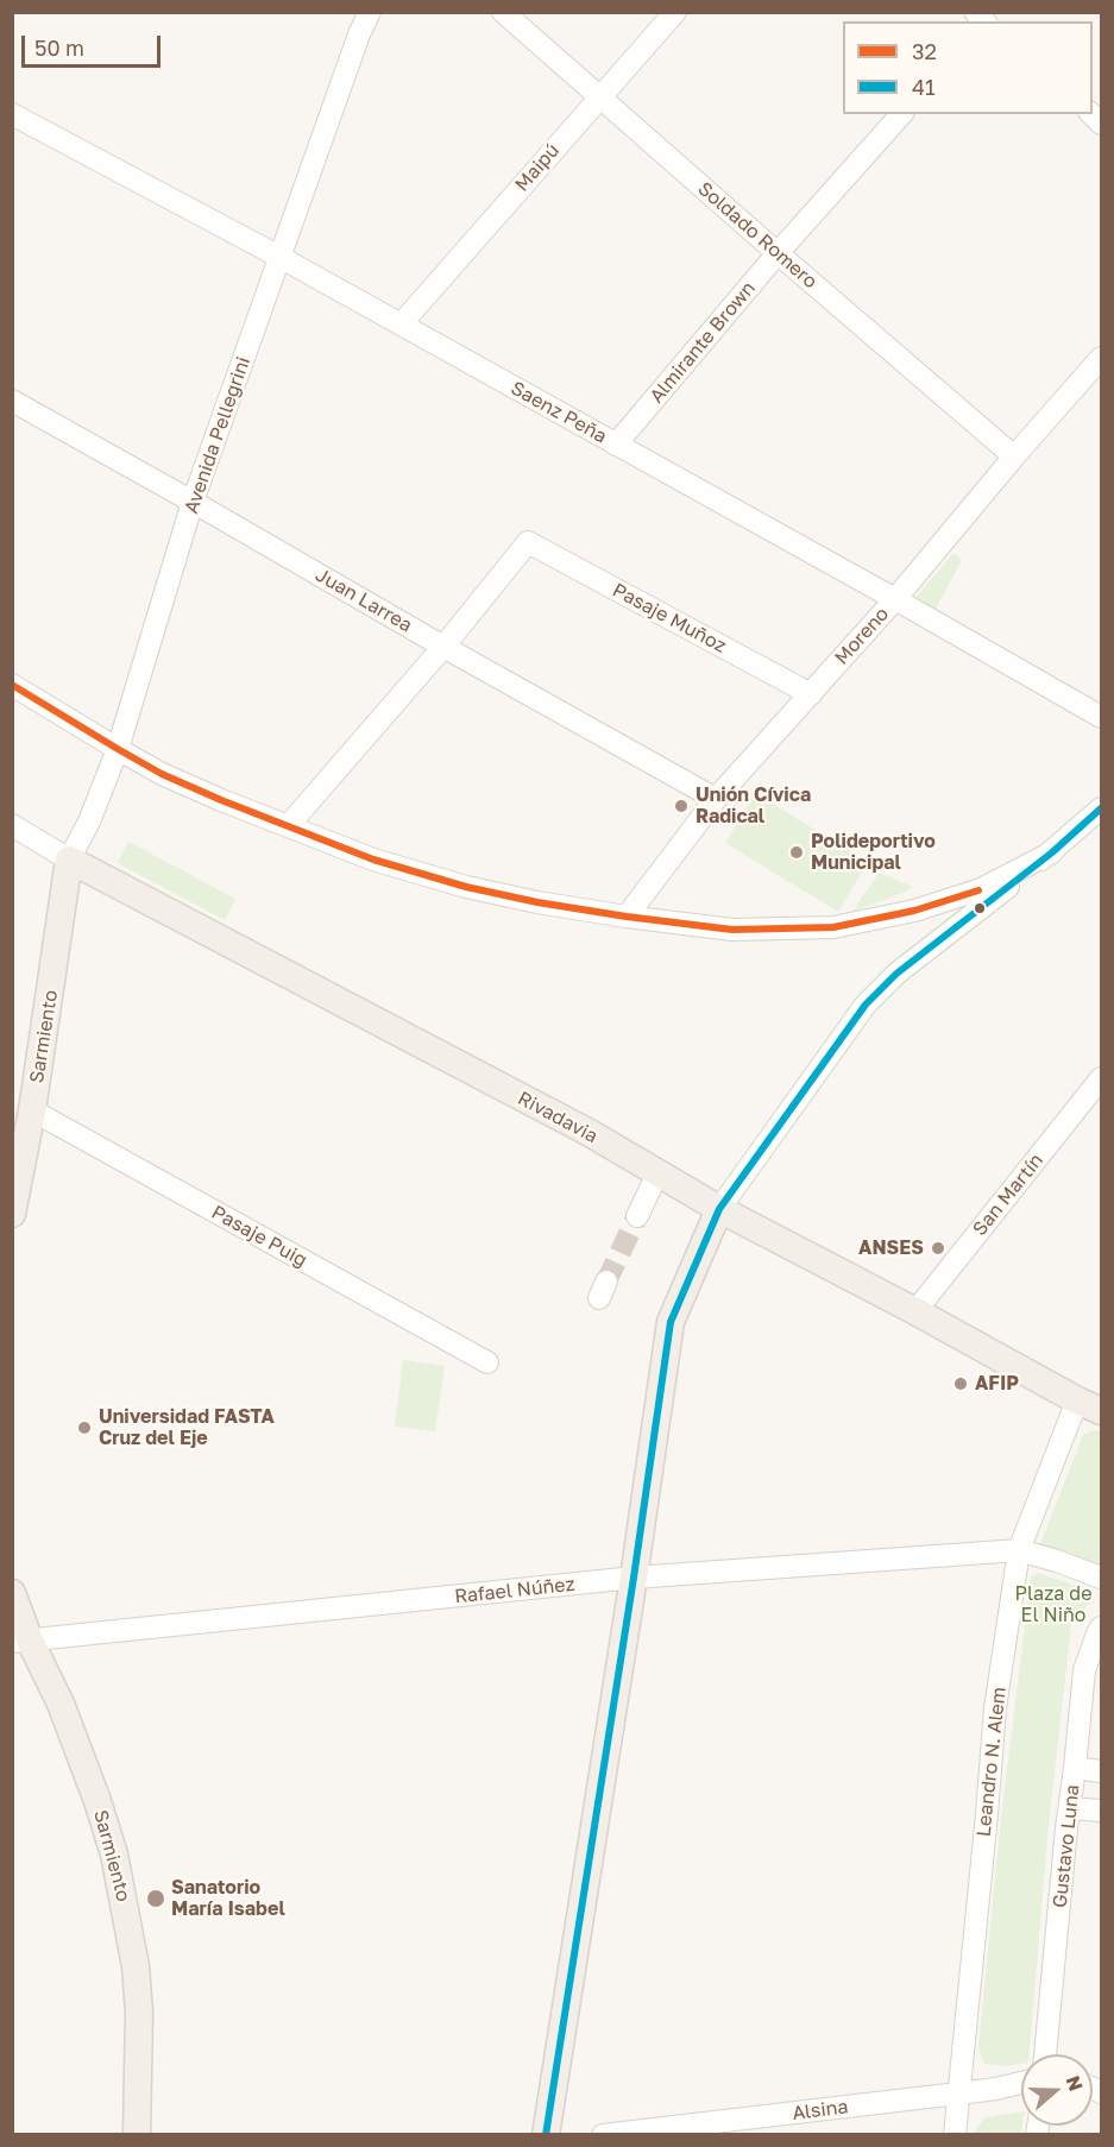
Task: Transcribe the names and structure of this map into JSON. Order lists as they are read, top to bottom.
{
  "streets": {
    "main road": ["Sarmiento", "Rivadavia"],
    "street": [
      "Maipú",
      "Soldado Romero",
      "Almirante Brown",
      "Saenz Peña",
      "Avenida Pellegrini",
      "Juan Larrea",
      "Pasaje Muñoz",
      "Moreno",
      "San Martín",
      "Pasaje Puig",
      "Rafael Núñez",
      "Leandro N. Alem",
      "Gustavo Luna",
      "Alsina"
    ]
  },
  "crossings": [
    ["Maipú", "Soldado Romero"],
    ["Maipú", "Saenz Peña"],
    ["Soldado Romero", "Almirante Brown"],
    ["Soldado Romero", "Moreno"],
    ["Almirante Brown", "Saenz Peña"],
    ["Saenz Peña", "Avenida Pellegrini"],
    ["Saenz Peña", "Moreno"],
    ["Avenida Pellegrini", "Juan Larrea"],
    ["Avenida Pellegrini", "Sarmiento"],
    ["Avenida Pellegrini", "Rivadavia"],
    ["Juan Larrea", "Pasaje Muñoz"],
    ["Juan Larrea", "Moreno"],
    ["Pasaje Muñoz", "Moreno"],
    ["Sarmiento", "Rivadavia"],
    ["Sarmiento", "Pasaje Puig"],
    ["Sarmiento", "Rafael Núñez"],
    ["Rivadavia", "San Martín"],
    ["Rivadavia", "Leandro N. Alem"],
    ["Rafael Núñez", "Leandro N. Alem"],
    ["Leandro N. Alem", "Alsina"]
  ],
  "parks": ["Plaza de El Niño"],
  "places": [
    "Unión Cívica Radical",
    "Polideportivo Municipal",
    "ANSES",
    "AFIP",
    "Universidad FASTA Cruz del Eje",
    "Sanatorio María Isabel"
  ],
  "lines": ["transit line 32", "transit line 41"],
  "legend": ["32", "41"],
  "scale_bar": "50 m",
  "north": "right"
}
